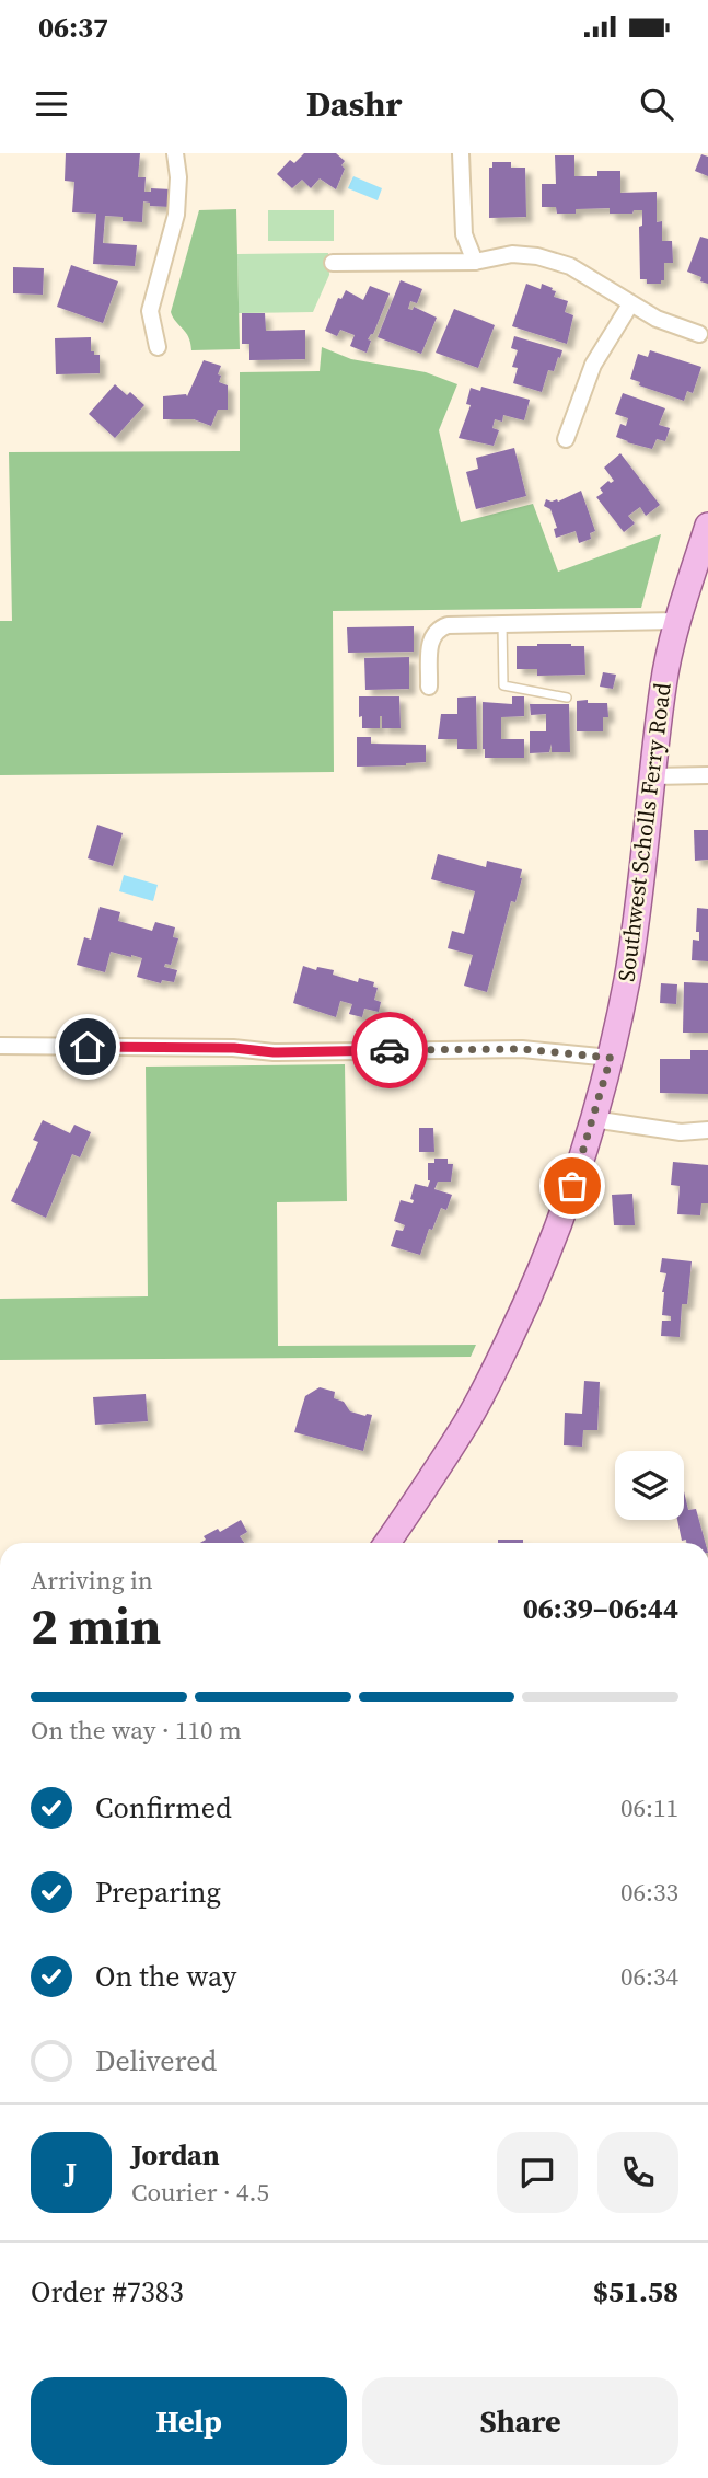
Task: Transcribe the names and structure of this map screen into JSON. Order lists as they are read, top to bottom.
{
  "streets": {
    "main road": ["Southwest Scholls Ferry Road"]
  },
  "page": {
    "status": "06:37",
    "header": "Dashr",
    "heading": ["2 min", "Arriving in", "06:39–06:44"],
    "panel": [
      "Jordan",
      "Courier · 4.5",
      "Order #7383",
      "$51.58"
    ],
    "bar": "On the way · 110 m",
    "list": [
      ["Confirmed", "06:11"],
      ["Preparing", "06:33"],
      ["On the way", "06:34"],
      "Delivered"
    ],
    "round": "J",
    "buttons": ["Help", "Share"]
  }
}
